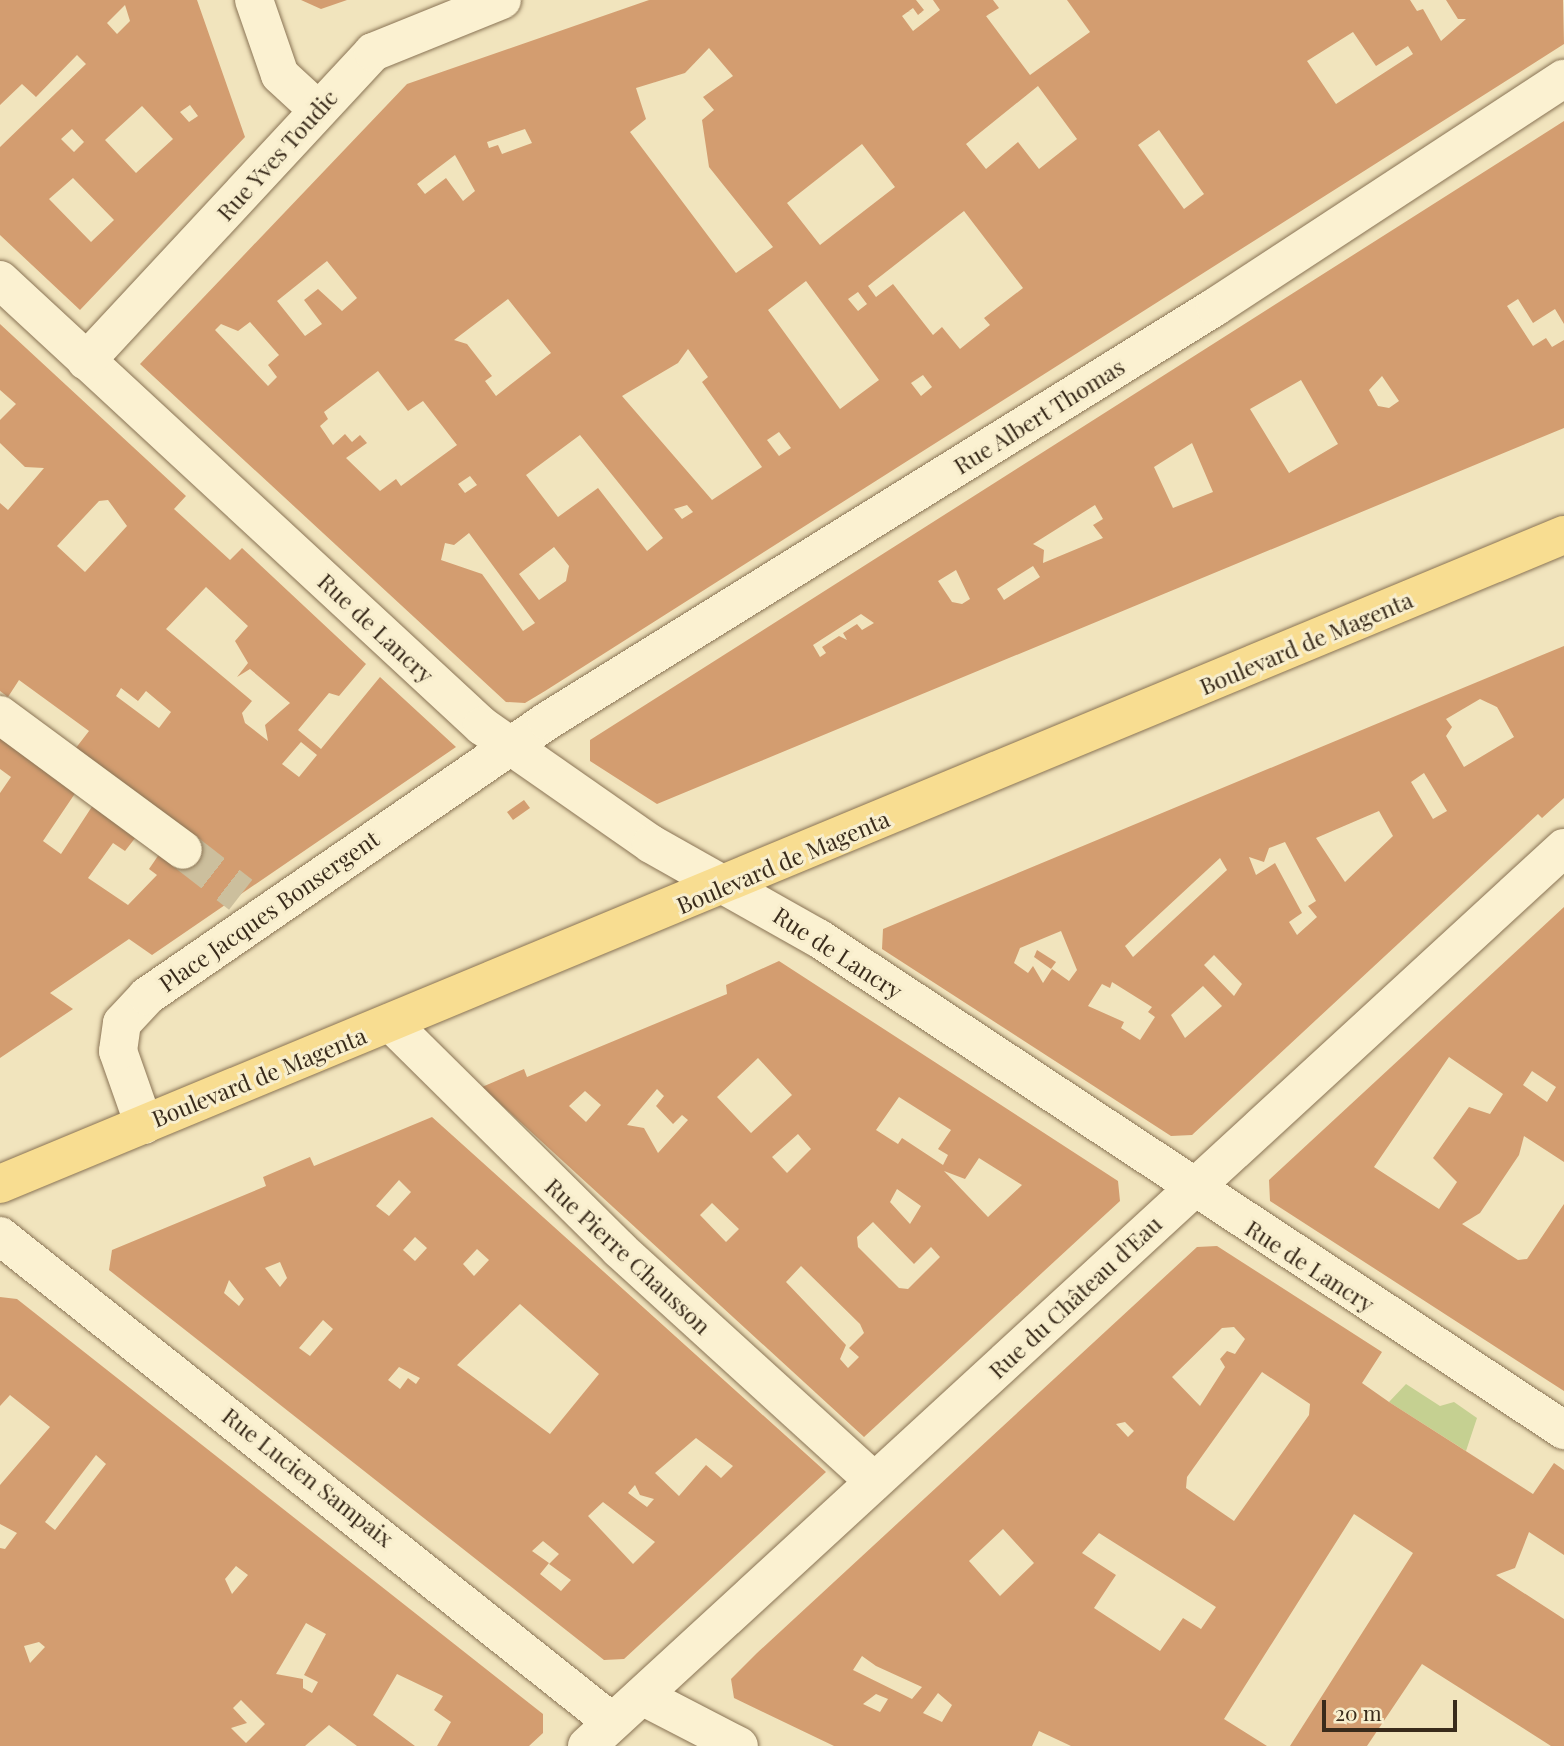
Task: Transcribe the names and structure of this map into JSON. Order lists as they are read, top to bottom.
{
  "streets": {
    "main road": ["Boulevard de Magenta"],
    "street": [
      "Rue Yves Toudic",
      "Rue Albert Thomas",
      "Rue de Lancry",
      "Place Jacques Bonsergent",
      "Rue Pierre Chausson",
      "Rue du Château d'Eau",
      "Rue Lucien Sampaix"
    ]
  },
  "crossings": [
    ["Rue Yves Toudic", "Rue de Lancry"],
    ["Rue Albert Thomas", "Rue de Lancry"],
    ["Rue Albert Thomas", "Place Jacques Bonsergent"],
    ["Rue de Lancry", "Boulevard de Magenta"],
    ["Rue de Lancry", "Place Jacques Bonsergent"],
    ["Rue de Lancry", "Rue du Château d'Eau"],
    ["Boulevard de Magenta", "Place Jacques Bonsergent"],
    ["Boulevard de Magenta", "Rue Pierre Chausson"],
    ["Rue Pierre Chausson", "Rue du Château d'Eau"],
    ["Rue du Château d'Eau", "Rue Lucien Sampaix"]
  ],
  "scale_bar": "20 m"
}
